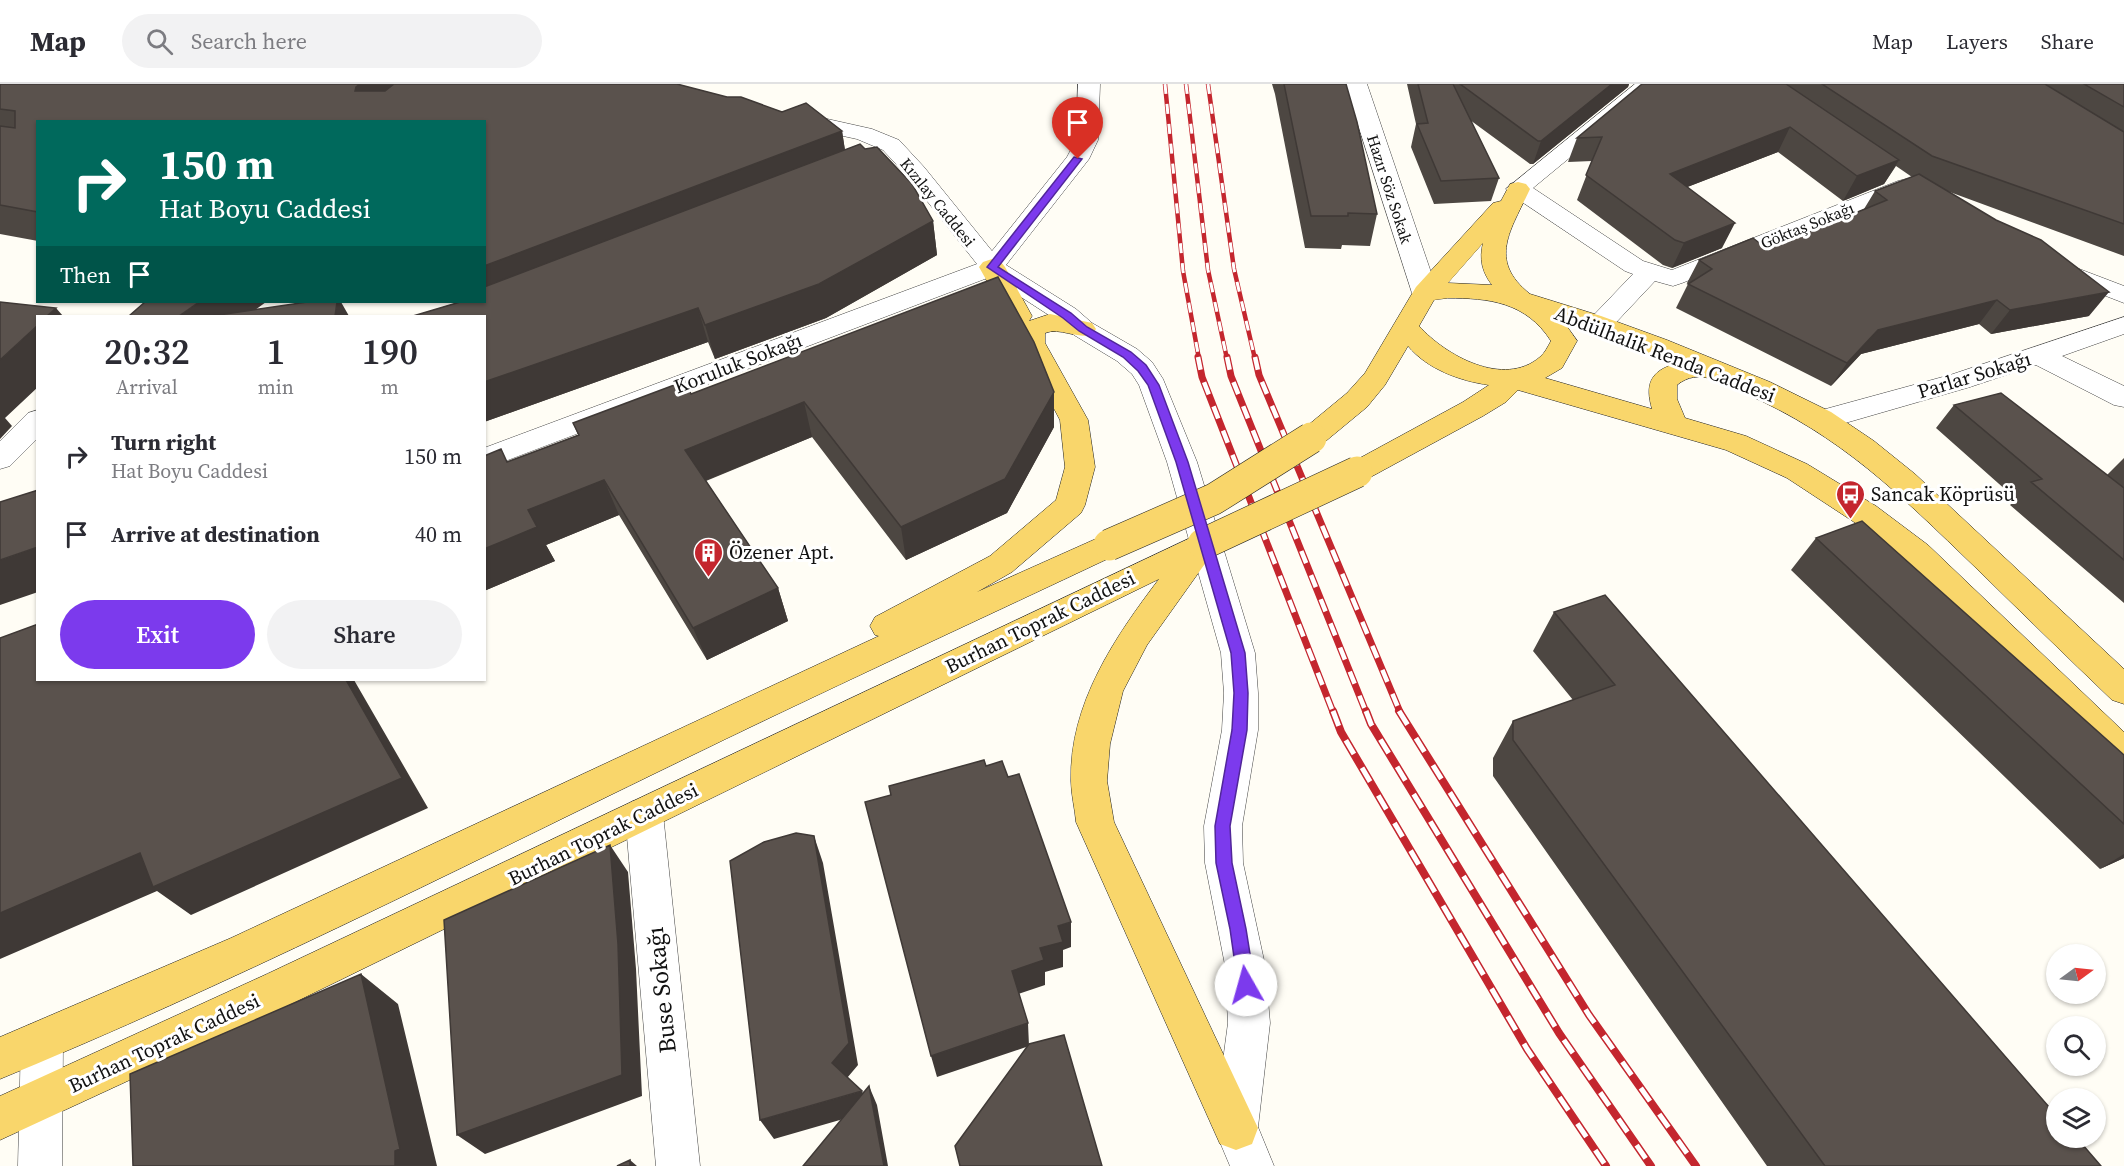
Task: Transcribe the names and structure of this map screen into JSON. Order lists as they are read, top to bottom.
{
  "streets": {
    "main road": ["Abdülhalik Renda Caddesi", "Burhan Toprak Caddesi"],
    "street": [
      "Hazır Söz Sokak",
      "Kızılay Caddesi",
      "Göktaş Sokağı",
      "Koruluk Sokağı",
      "Parlar Sokağı",
      "Buse Sokağı"
    ]
  },
  "crossings": [
    ["Hazır Söz Sokak", "Abdülhalik Renda Caddesi"],
    ["Kızılay Caddesi", "Koruluk Sokağı"],
    ["Abdülhalik Renda Caddesi", "Parlar Sokağı"],
    ["Burhan Toprak Caddesi", "Buse Sokağı"]
  ],
  "places": {
    "bus stop": ["Sancak Köprüsü"],
    "building": ["Özener Apt."]
  },
  "north": "right",
  "page": {
    "header": "Map",
    "search": "Search here",
    "nav": ["Map", "Layers", "Share"],
    "turn": ["150 m", "Hat Boyu Caddesi"],
    "then": "Then",
    "eta": [
      "20:32",
      "Arrival",
      "1",
      "min",
      "190",
      "m"
    ],
    "list": [
      {
        "name": "Turn right",
        "note": "Hat Boyu Caddesi",
        "value": "150 m"
      },
      {
        "name": "Arrive at destination",
        "value": "40 m"
      }
    ],
    "buttons": ["Exit", "Share"]
  }
}
